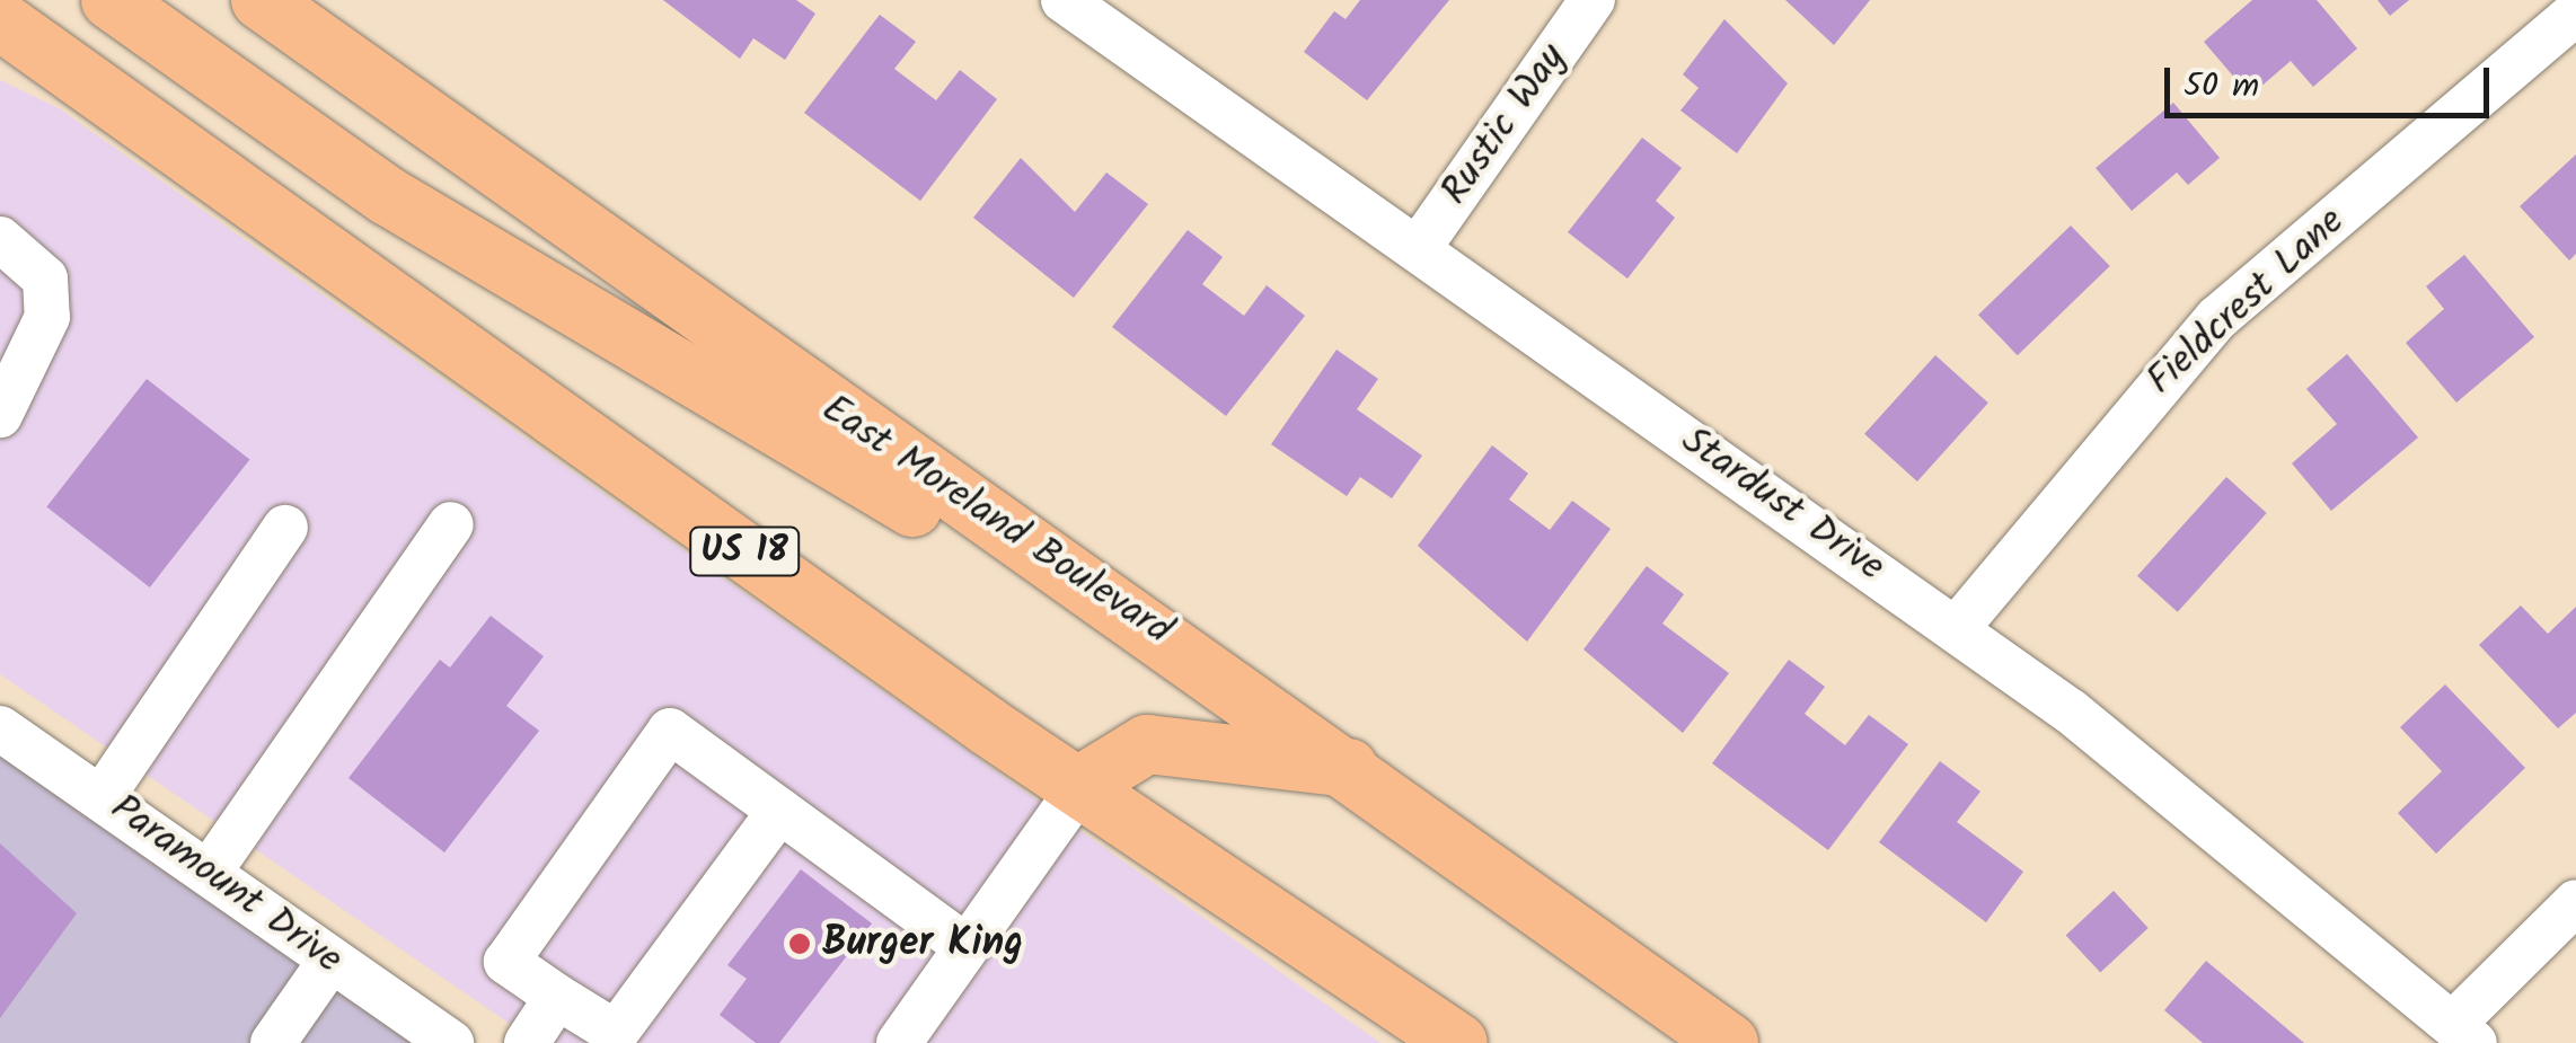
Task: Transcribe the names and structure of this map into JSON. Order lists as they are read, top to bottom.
{
  "streets": {
    "main road": ["East Moreland Boulevard", "US 18"],
    "street": [
      "Rustic Way",
      "Fieldcrest Lane",
      "Stardust Drive",
      "Paramount Drive"
    ]
  },
  "crossings": [
    ["Rustic Way", "Stardust Drive"],
    ["Fieldcrest Lane", "Stardust Drive"]
  ],
  "places": ["Burger King"],
  "scale_bar": "50 m"
}
